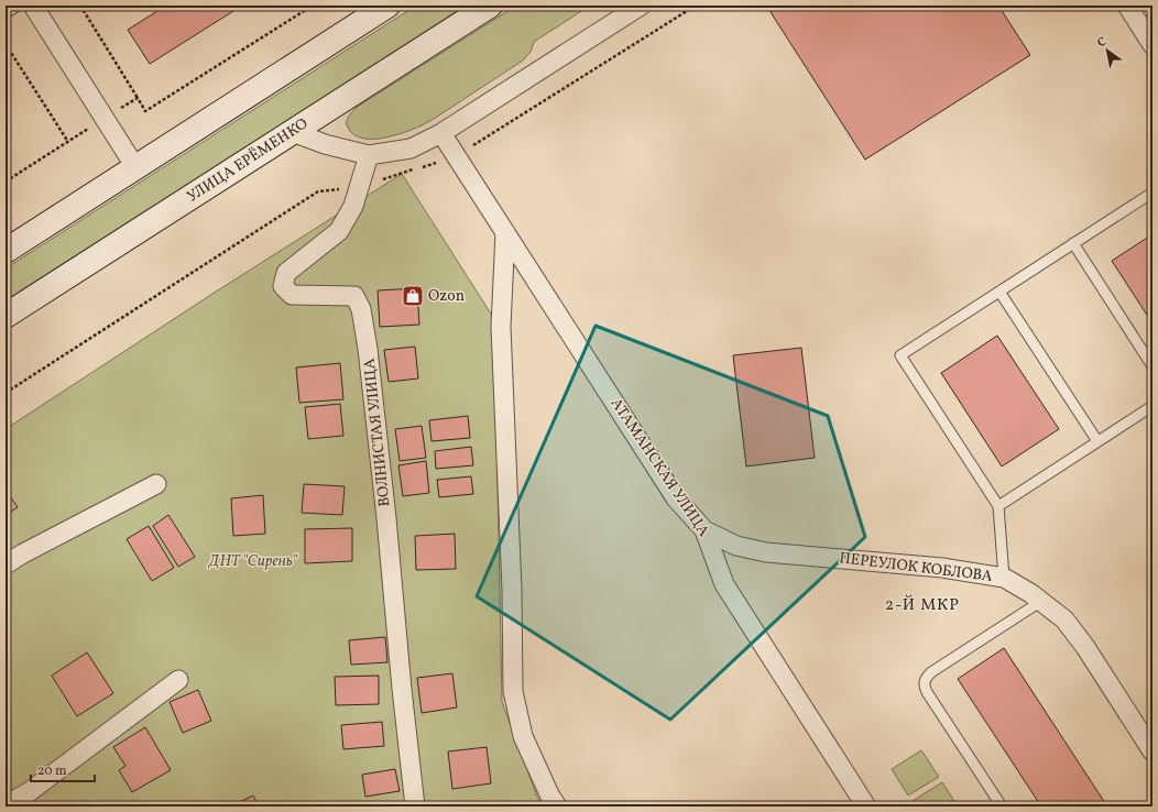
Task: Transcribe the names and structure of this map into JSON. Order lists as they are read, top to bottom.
{
  "streets": {
    "street": [
      "УЛИЦА ЕРЁМЕНКО",
      "ВОЛНИСТАЯ УЛИЦА",
      "АТАМАНСКАЯ УЛИЦА",
      "ПЕРЕУЛОК КОБЛОВА"
    ]
  },
  "crossings": [
    ["АТАМАНСКАЯ УЛИЦА", "ПЕРЕУЛОК КОБЛОВА"]
  ],
  "districts": ["2-Й МКР"],
  "parks": ["ДНТ \"Сирень\""],
  "places": {
    "shop": ["Ozon"]
  },
  "scale_bar": "20 m",
  "north": "top left"
}
